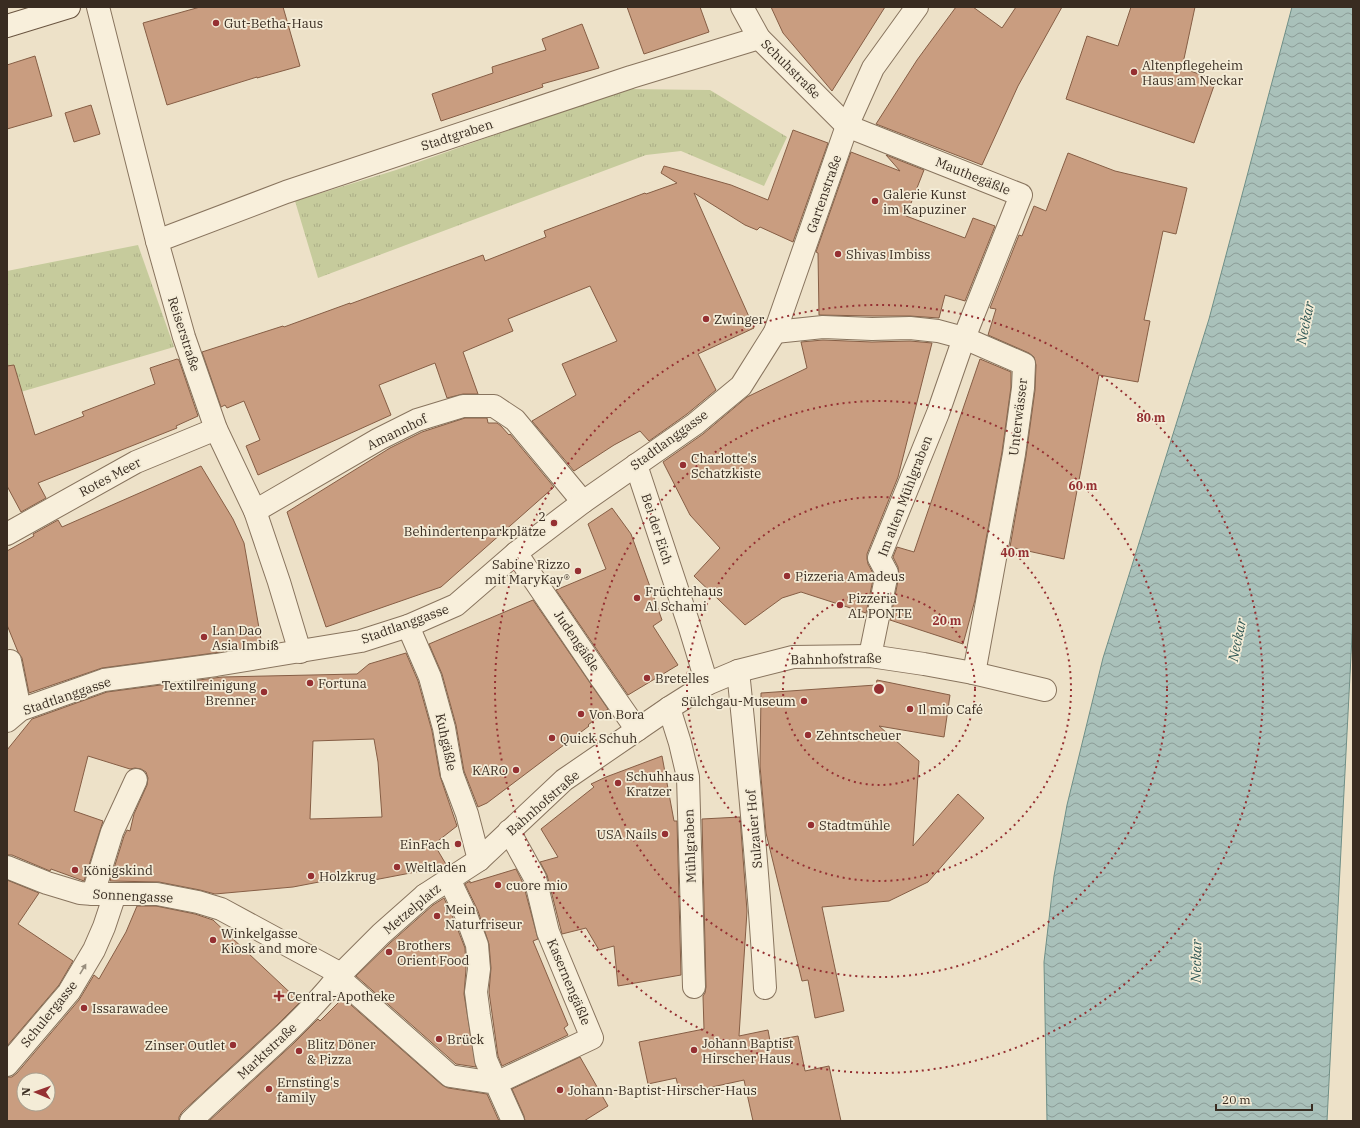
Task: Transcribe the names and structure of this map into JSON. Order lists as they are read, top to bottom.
{
  "streets": {
    "street": [
      "Schuhstraße",
      "Stadtgraben",
      "Mauthegäßle",
      "Gartenstraße",
      "Reiserstraße",
      "Unterwässer",
      "Amannhof",
      "Stadtlanggasse",
      "Rotes Meer",
      "Im alten Mühlgraben",
      "Bei der Eich",
      "Judengäßle",
      "Bahnhofstraße",
      "Kuhgäßle",
      "Sulzauer Hof",
      "Mühlgraben",
      "Sonnengasse",
      "Metzelplatz",
      "Kasernengäßle",
      "Schulergasse",
      "Marktstraße"
    ]
  },
  "crossings": [
    ["Schuhstraße", "Stadtgraben"],
    ["Schuhstraße", "Mauthegäßle"],
    ["Schuhstraße", "Gartenstraße"],
    ["Stadtgraben", "Reiserstraße"],
    ["Mauthegäßle", "Gartenstraße"],
    ["Mauthegäßle", "Unterwässer"],
    ["Mauthegäßle", "Im alten Mühlgraben"],
    ["Gartenstraße", "Unterwässer"],
    ["Gartenstraße", "Stadtlanggasse"],
    ["Reiserstraße", "Amannhof"],
    ["Reiserstraße", "Stadtlanggasse"],
    ["Reiserstraße", "Rotes Meer"],
    ["Unterwässer", "Im alten Mühlgraben"],
    ["Unterwässer", "Bahnhofstraße"],
    ["Amannhof", "Stadtlanggasse"],
    ["Stadtlanggasse", "Bei der Eich"],
    ["Stadtlanggasse", "Judengäßle"],
    ["Stadtlanggasse", "Kuhgäßle"],
    ["Im alten Mühlgraben", "Bahnhofstraße"],
    ["Bei der Eich", "Bahnhofstraße"],
    ["Judengäßle", "Bahnhofstraße"],
    ["Bahnhofstraße", "Kuhgäßle"],
    ["Bahnhofstraße", "Sulzauer Hof"],
    ["Bahnhofstraße", "Mühlgraben"],
    ["Bahnhofstraße", "Metzelplatz"],
    ["Bahnhofstraße", "Kasernengäßle"],
    ["Kuhgäßle", "Metzelplatz"],
    ["Sonnengasse", "Metzelplatz"],
    ["Sonnengasse", "Kasernengäßle"],
    ["Sonnengasse", "Schulergasse"],
    ["Sonnengasse", "Marktstraße"],
    ["Metzelplatz", "Marktstraße"]
  ],
  "one_way": ["Schulergasse"],
  "water": ["Neckar"],
  "places": {
    "other": [
      "Gut-Betha-Haus",
      "Altenpflegeheim Haus am Neckar",
      "Galerie Kunst im Kapuziner",
      "Shivas Imbiss",
      "Zwinger",
      "Charlotte's Schatzkiste",
      "2 Behindertenparkplätze",
      "Sabine Rizzo mit MaryKay®",
      "Pizzeria Amadeus",
      "Früchtehaus Al Schami",
      "Pizzeria AL PONTE",
      "Lan Dao Asia Imbiß",
      "Bretelles",
      "Fortuna",
      "Textilreinigung Brenner",
      "Sülchgau-Museum",
      "Il mio Café",
      "Von Bora",
      "Zehntscheuer",
      "Quick Schuh",
      "KARO",
      "Schuhhaus Kratzer",
      "Stadtmühle",
      "USA Nails",
      "EinFach",
      "Weltladen",
      "Königskind",
      "Holzkrug",
      "cuore mio",
      "Mein Naturfriseur",
      "Winkelgasse Kiosk and more",
      "Brothers Orient Food",
      "Issarawadee",
      "Brück",
      "Zinser Outlet",
      "Johann Baptist Hirscher Haus",
      "Blitz Döner & Pizza",
      "Ernsting's family",
      "Johann-Baptist-Hirscher-Haus"
    ],
    "health": ["Central-Apotheke"]
  },
  "scale_bar": "20 m",
  "north": "left",
  "rings": [
    "80 m",
    "60 m",
    "40 m",
    "20 m"
  ]
}
